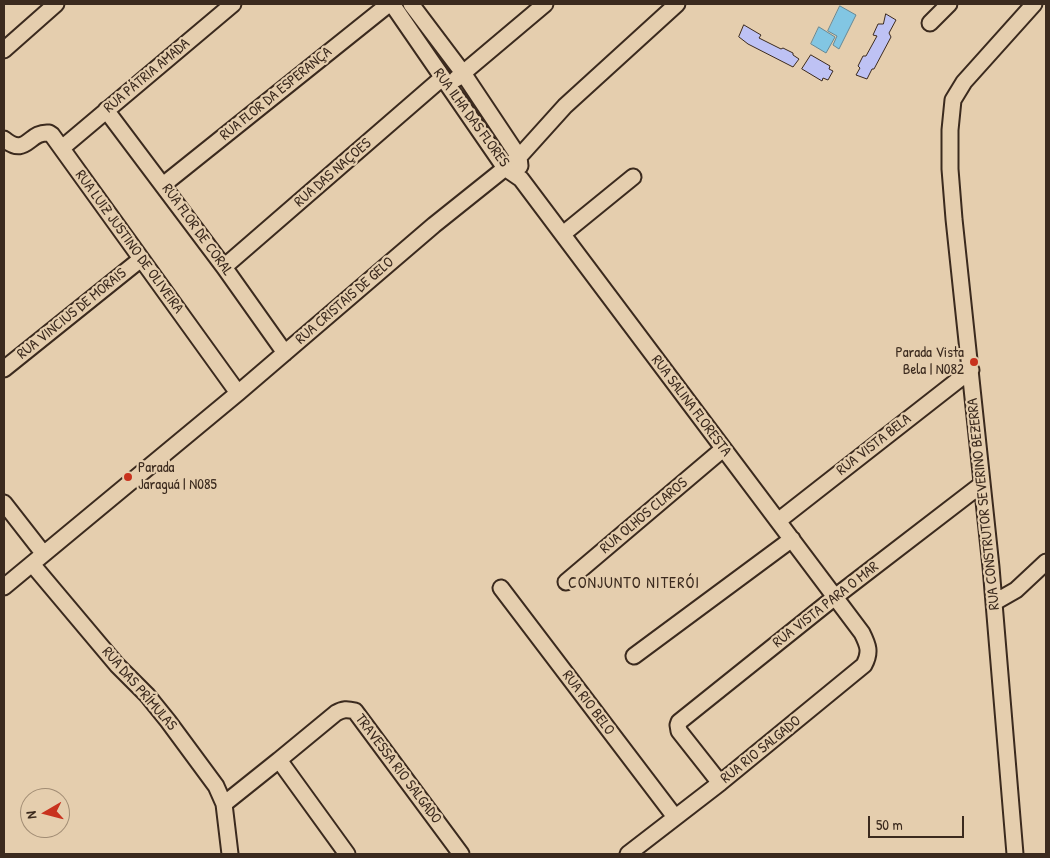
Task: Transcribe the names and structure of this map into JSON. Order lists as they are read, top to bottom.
{
  "streets": {
    "street": [
      "RUA PÁTRIA AMADA",
      "RUA FLOR DA ESPERANÇA",
      "RUA ILHA DAS FLORES",
      "RUA DAS NAÇOES",
      "RUA FLOR DE CORAL",
      "RUA LUIZ JUSTINO DE OLIVEIRA",
      "RUA CRISTAIS DE GELO",
      "RUA VINCIUS DE MORAIS",
      "RUA SALINA FLORESTA",
      "RUA VISTA BELA",
      "RUA CONSTRUTOR SEVERINO BEZERRA",
      "RUA OLHOS CLAROS",
      "RUA VISTA PARA O MAR",
      "RUA DAS PRÍMULAS",
      "RUA RIO BELO",
      "RUA RIO SALGADO",
      "TRAVESSA RIO SALGADO"
    ]
  },
  "crossings": [
    ["RUA PÁTRIA AMADA", "RUA FLOR DE CORAL"],
    ["RUA PÁTRIA AMADA", "RUA LUIZ JUSTINO DE OLIVEIRA"],
    ["RUA FLOR DA ESPERANÇA", "RUA ILHA DAS FLORES"],
    ["RUA FLOR DA ESPERANÇA", "RUA FLOR DE CORAL"],
    ["RUA ILHA DAS FLORES", "RUA DAS NAÇOES"],
    ["RUA ILHA DAS FLORES", "RUA CRISTAIS DE GELO"],
    ["RUA ILHA DAS FLORES", "RUA SALINA FLORESTA"],
    ["RUA DAS NAÇOES", "RUA FLOR DE CORAL"],
    ["RUA FLOR DE CORAL", "RUA CRISTAIS DE GELO"],
    ["RUA LUIZ JUSTINO DE OLIVEIRA", "RUA CRISTAIS DE GELO"],
    ["RUA LUIZ JUSTINO DE OLIVEIRA", "RUA VINCIUS DE MORAIS"],
    ["RUA CRISTAIS DE GELO", "RUA DAS PRÍMULAS"],
    ["RUA SALINA FLORESTA", "RUA VISTA BELA"],
    ["RUA SALINA FLORESTA", "RUA OLHOS CLAROS"],
    ["RUA SALINA FLORESTA", "RUA VISTA PARA O MAR"],
    ["RUA SALINA FLORESTA", "RUA RIO SALGADO"],
    ["RUA VISTA BELA", "RUA CONSTRUTOR SEVERINO BEZERRA"],
    ["RUA CONSTRUTOR SEVERINO BEZERRA", "RUA VISTA PARA O MAR"],
    ["RUA VISTA PARA O MAR", "RUA RIO SALGADO"],
    ["RUA RIO BELO", "RUA RIO SALGADO"]
  ],
  "districts": ["CONJUNTO NITERÓI"],
  "places": ["Parada Vista Bela | N082", "Parada Jaraguá | N085"],
  "scale_bar": "50 m",
  "north": "left"
}
